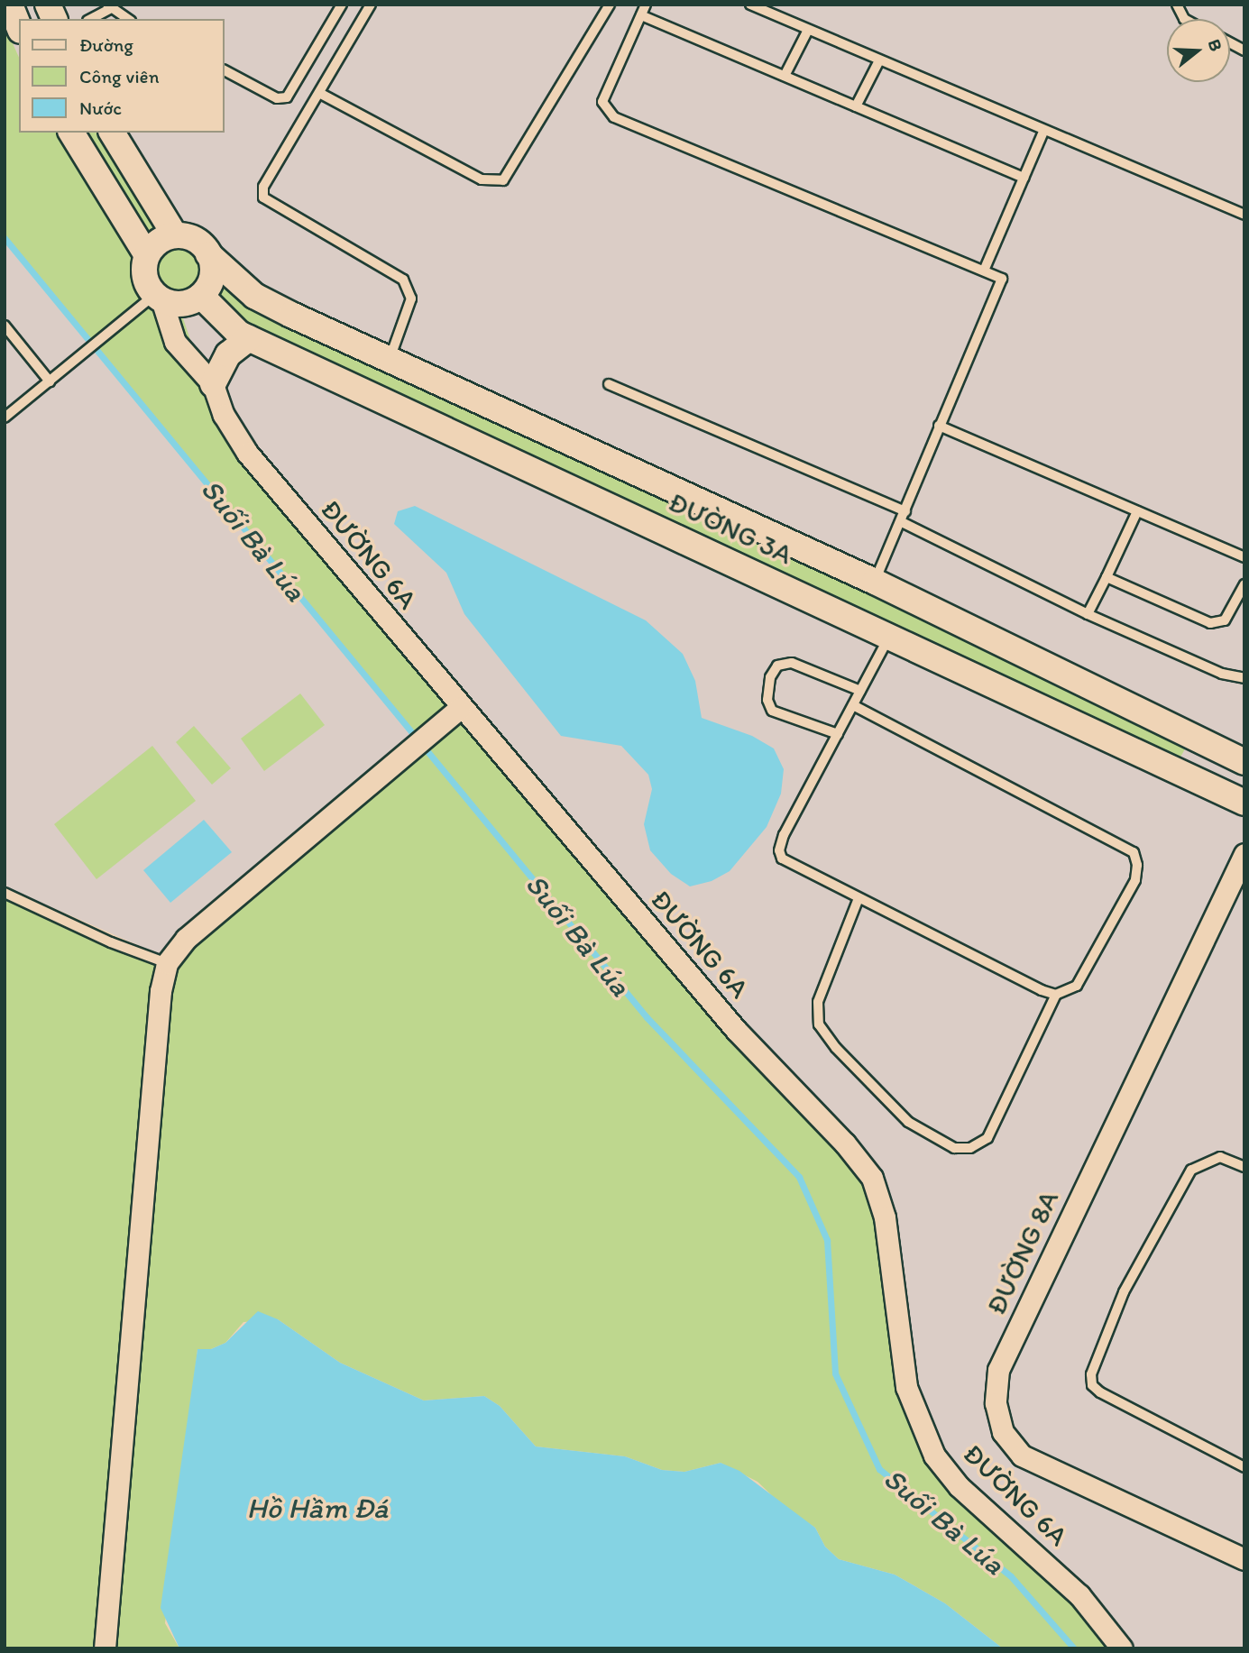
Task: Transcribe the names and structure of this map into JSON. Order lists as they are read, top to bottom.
{
  "streets": {
    "street": ["ĐƯỜNG 3A", "ĐƯỜNG 6A", "ĐƯỜNG 8A"]
  },
  "crossings": [
    ["ĐƯỜNG 3A", "ĐƯỜNG 6A"]
  ],
  "water": ["Suối Bà Lúa", "Hồ Hầm Đá"],
  "legend": ["Đường", "Công viên", "Nước"],
  "north": "right"
}
